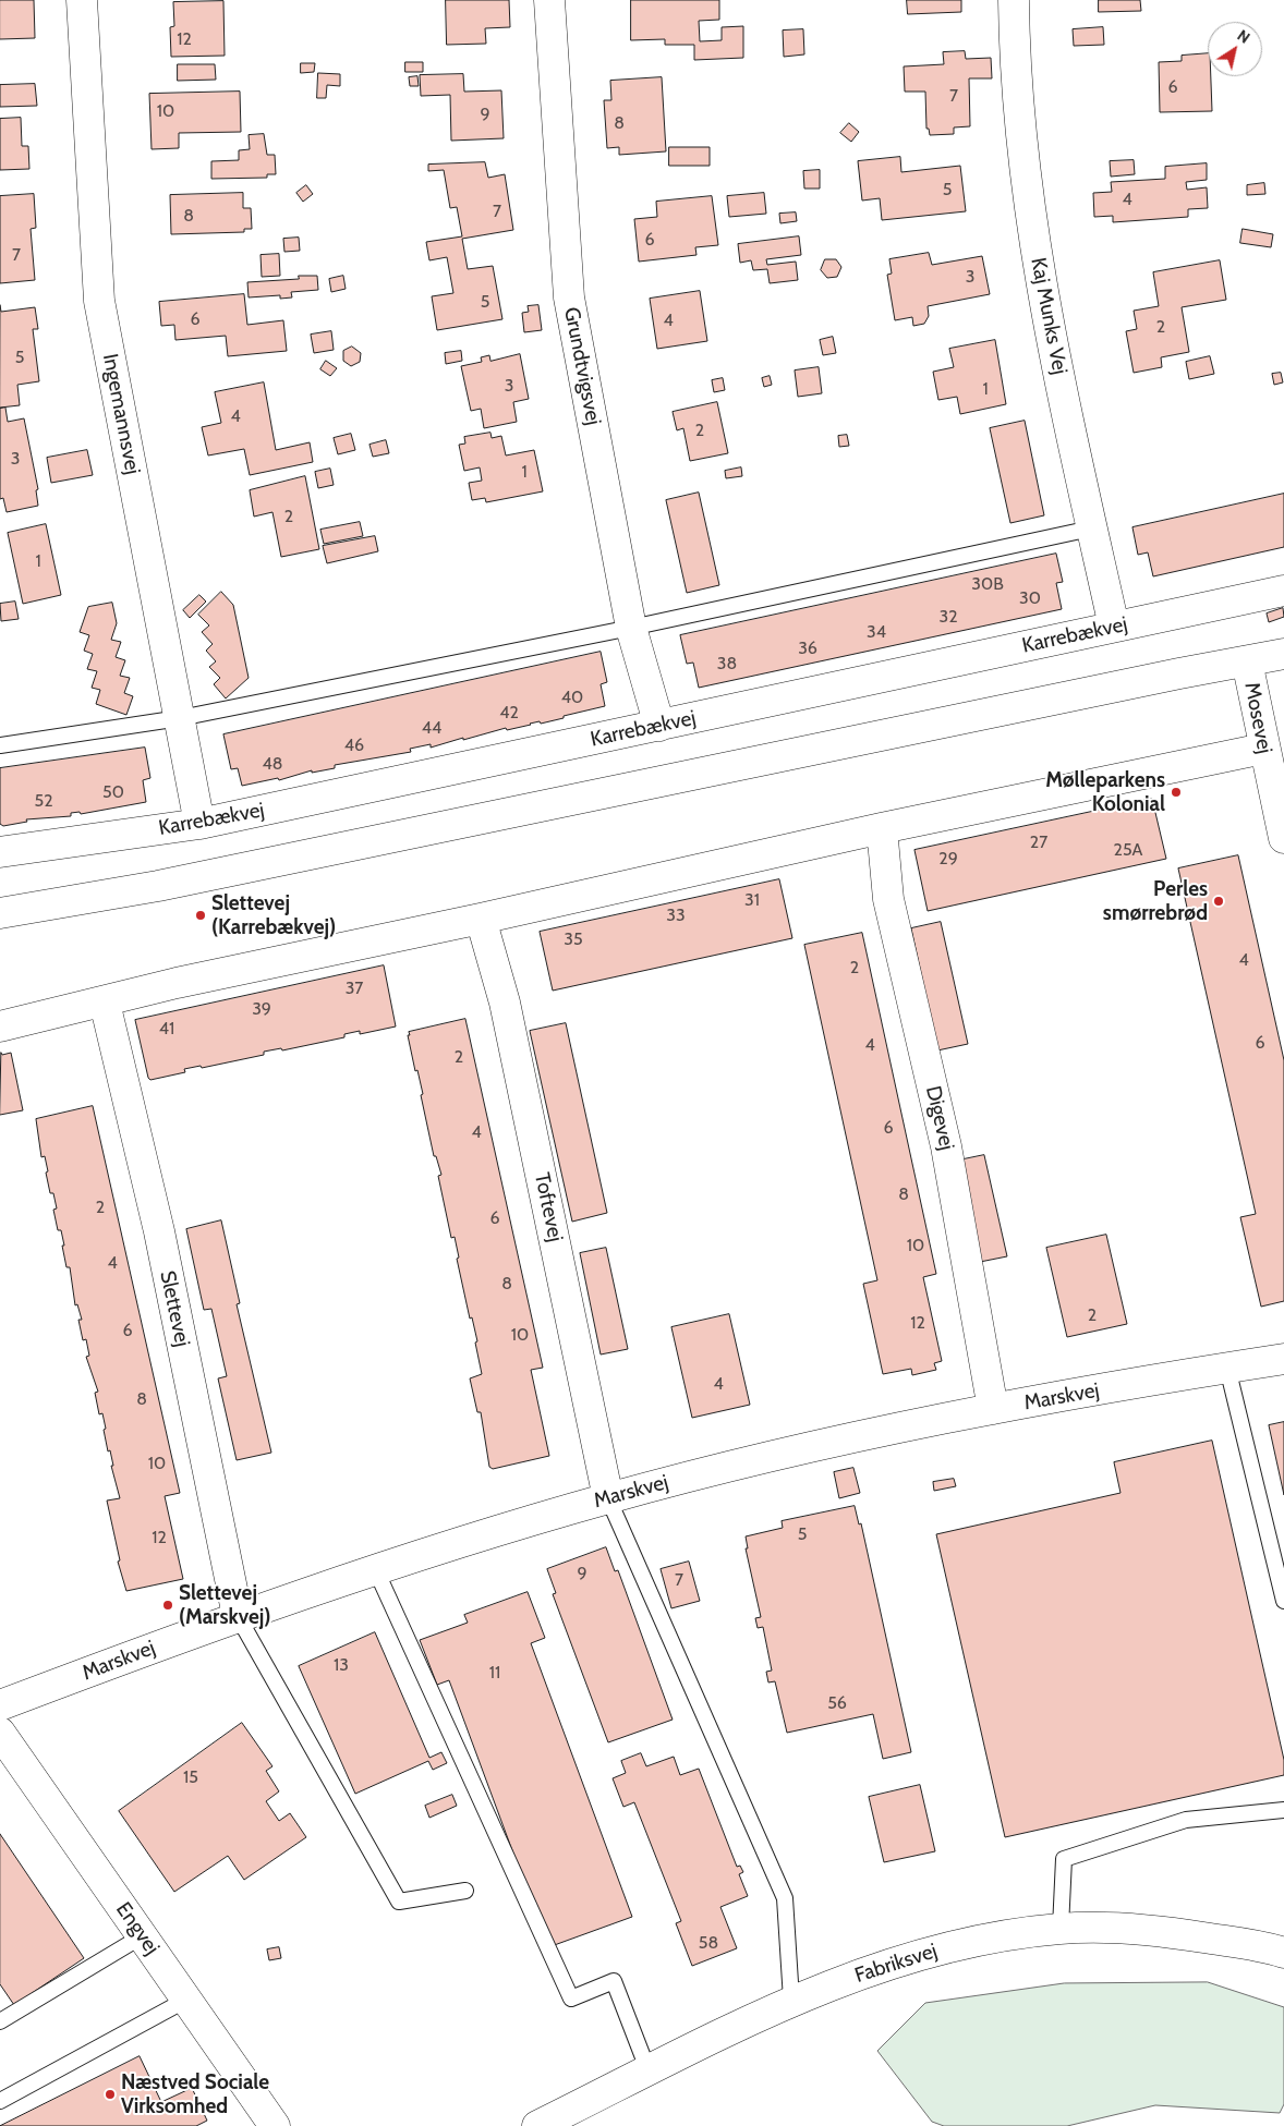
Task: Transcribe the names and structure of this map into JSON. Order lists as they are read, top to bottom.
{
  "streets": {
    "street": [
      "Kaj Munks Vej",
      "Grundtvigsvej",
      "Ingemannsvej",
      "Karrebækvej",
      "Mosevej",
      "Digevej",
      "Toftevej",
      "Slettevej",
      "Marskvej",
      "Engvej",
      "Fabriksvej"
    ]
  },
  "crossings": [
    ["Kaj Munks Vej", "Karrebækvej"],
    ["Grundtvigsvej", "Karrebækvej"],
    ["Ingemannsvej", "Karrebækvej"],
    ["Digevej", "Marskvej"],
    ["Toftevej", "Marskvej"],
    ["Slettevej", "Marskvej"]
  ],
  "places": [
    "Mølleparkens Kolonial",
    "Perles smørrebrød",
    "Slettevej (Karrebækvej)",
    "Slettevej (Marskvej)",
    "Næstved Sociale Virksomhed"
  ],
  "house_numbers": [
    "12",
    "6",
    "7",
    "10",
    "9",
    "8",
    "5",
    "4",
    "7",
    "8",
    "6",
    "7",
    "3",
    "5",
    "6",
    "4",
    "2",
    "5",
    "3",
    "1",
    "4",
    "2",
    "3",
    "1",
    "2",
    "1",
    "30B",
    "30",
    "32",
    "34",
    "36",
    "38",
    "40",
    "42",
    "44",
    "46",
    "48",
    "50",
    "52",
    "27",
    "25A",
    "29",
    "31",
    "33",
    "35",
    "4",
    "2",
    "37",
    "39",
    "41",
    "6",
    "4",
    "2",
    "6",
    "4",
    "8",
    "2",
    "6",
    "10",
    "4",
    "8",
    "2",
    "12",
    "6",
    "10",
    "4",
    "8",
    "10",
    "5",
    "12",
    "9",
    "7",
    "13",
    "11",
    "56",
    "15",
    "58"
  ],
  "north": "top right"
}
